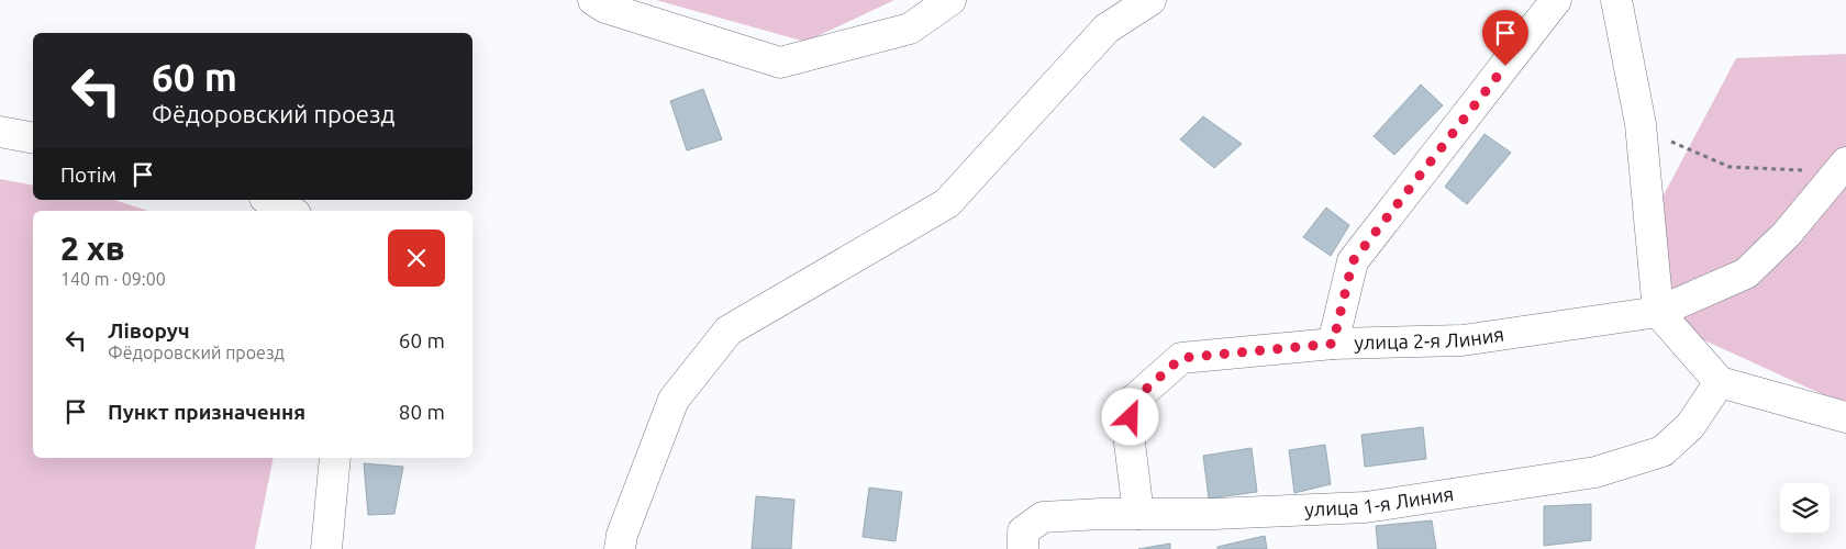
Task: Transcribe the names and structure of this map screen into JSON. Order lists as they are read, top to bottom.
{
  "streets": {
    "street": ["улица 2-я Линия", "улица 1-я Линия"]
  },
  "crossings": [
    ["улица 2-я Линия", "улица 1-я Линия"]
  ],
  "page": {
    "turn": ["60 m", "Фёдоровский проезд"],
    "then": "Потім",
    "heading": ["2 хв", "140 m · 09:00"],
    "list": [
      {
        "name": "Ліворуч",
        "note": "Фёдоровский проезд",
        "value": "60 m"
      },
      {
        "name": "Пункт призначення",
        "value": "80 m"
      }
    ]
  }
}
